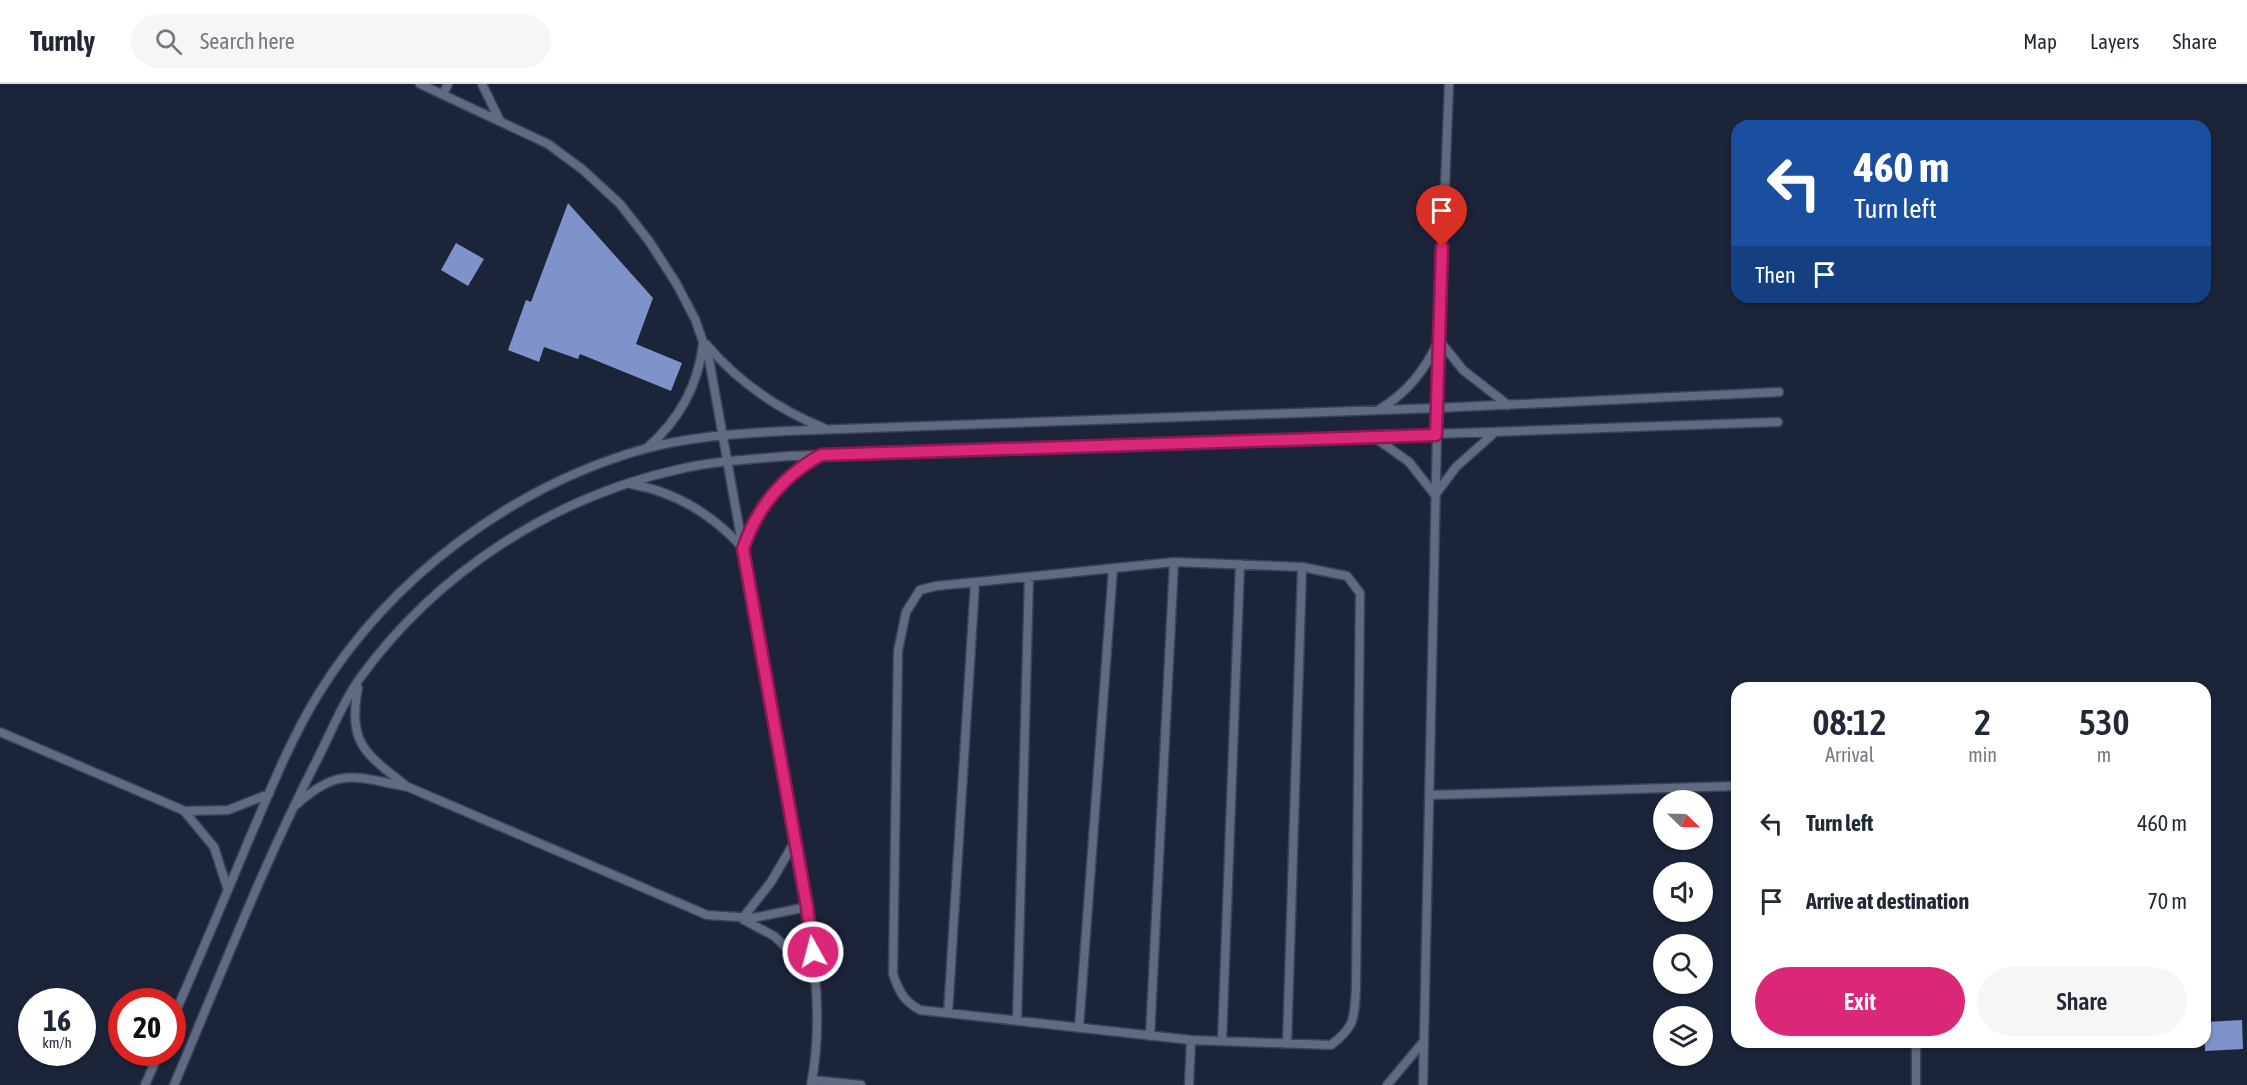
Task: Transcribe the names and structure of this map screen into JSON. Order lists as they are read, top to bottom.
{
  "north": "bottom right",
  "page": {
    "header": "Turnly",
    "search": "Search here",
    "nav": ["Map", "Layers", "Share"],
    "turn": ["460 m", "Turn left"],
    "then": "Then",
    "eta": [
      "08:12",
      "Arrival",
      "2",
      "min",
      "530",
      "m"
    ],
    "list": [
      {
        "name": "Turn left",
        "value": "460 m"
      },
      {
        "name": "Arrive at destination",
        "value": "70 m"
      }
    ],
    "buttons": ["Exit", "Share"],
    "speed": "16 km/h",
    "limit": "20"
  }
}
